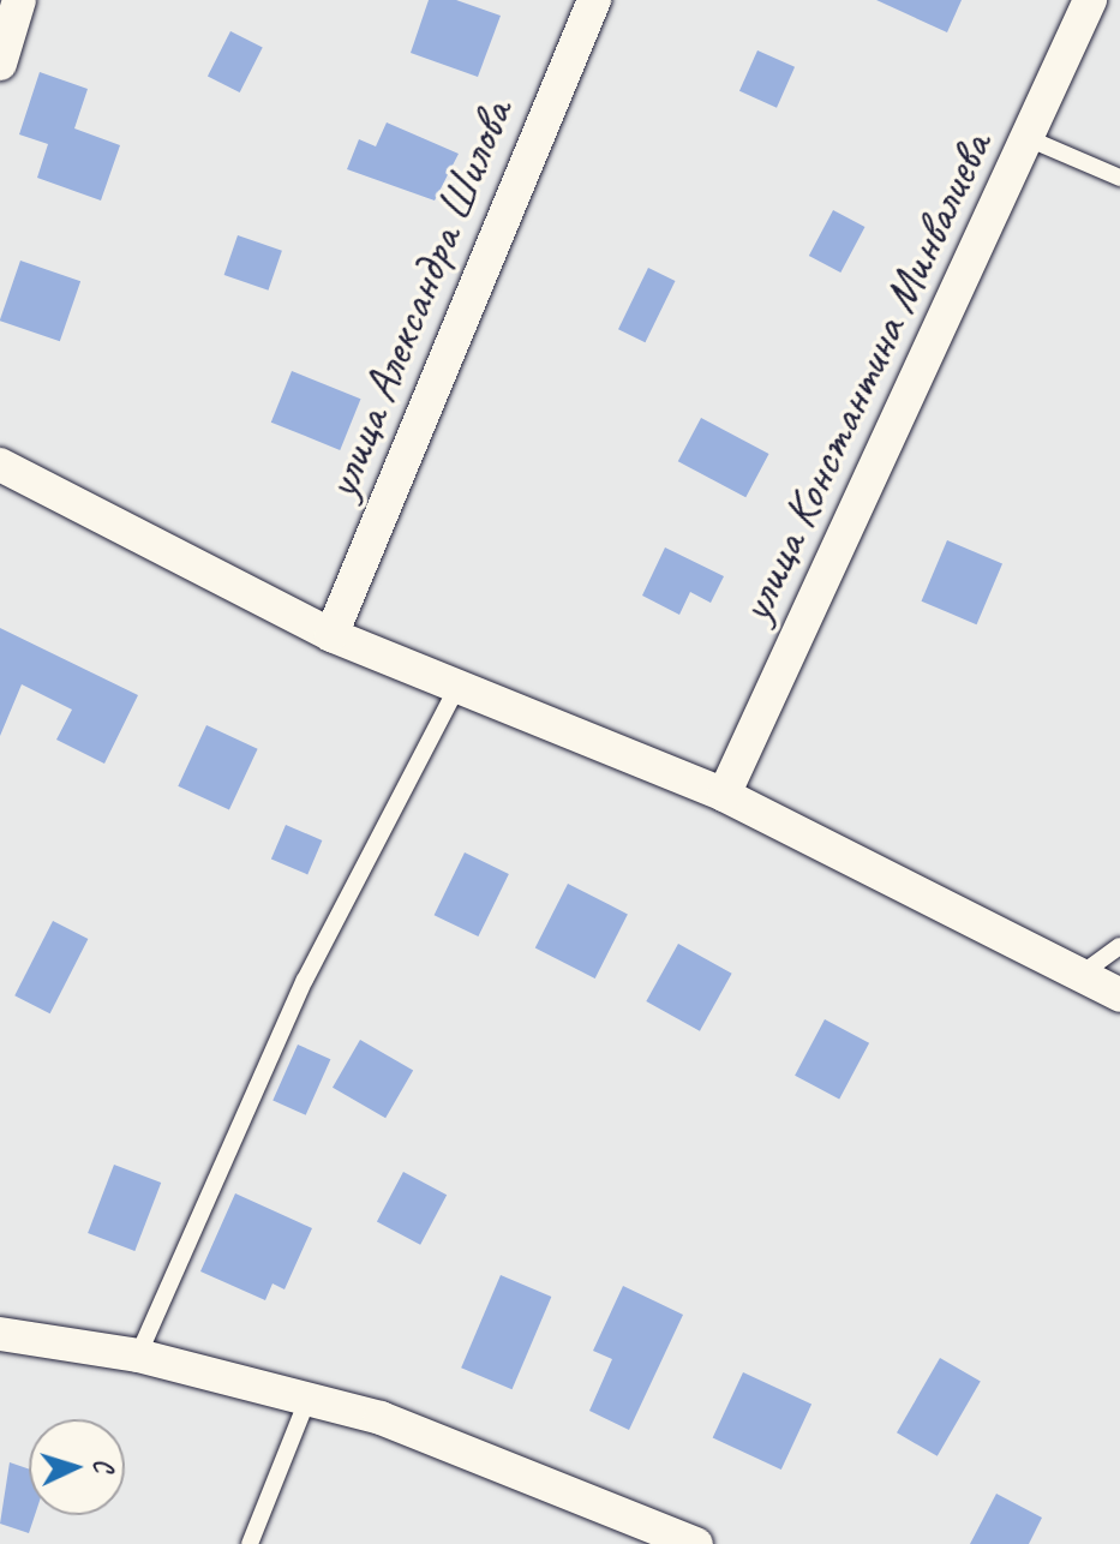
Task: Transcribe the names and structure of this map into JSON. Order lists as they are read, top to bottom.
{
  "streets": {
    "street": ["улица Александра Шилова", "улица Константина Минвалиева"]
  },
  "north": "right"
}
